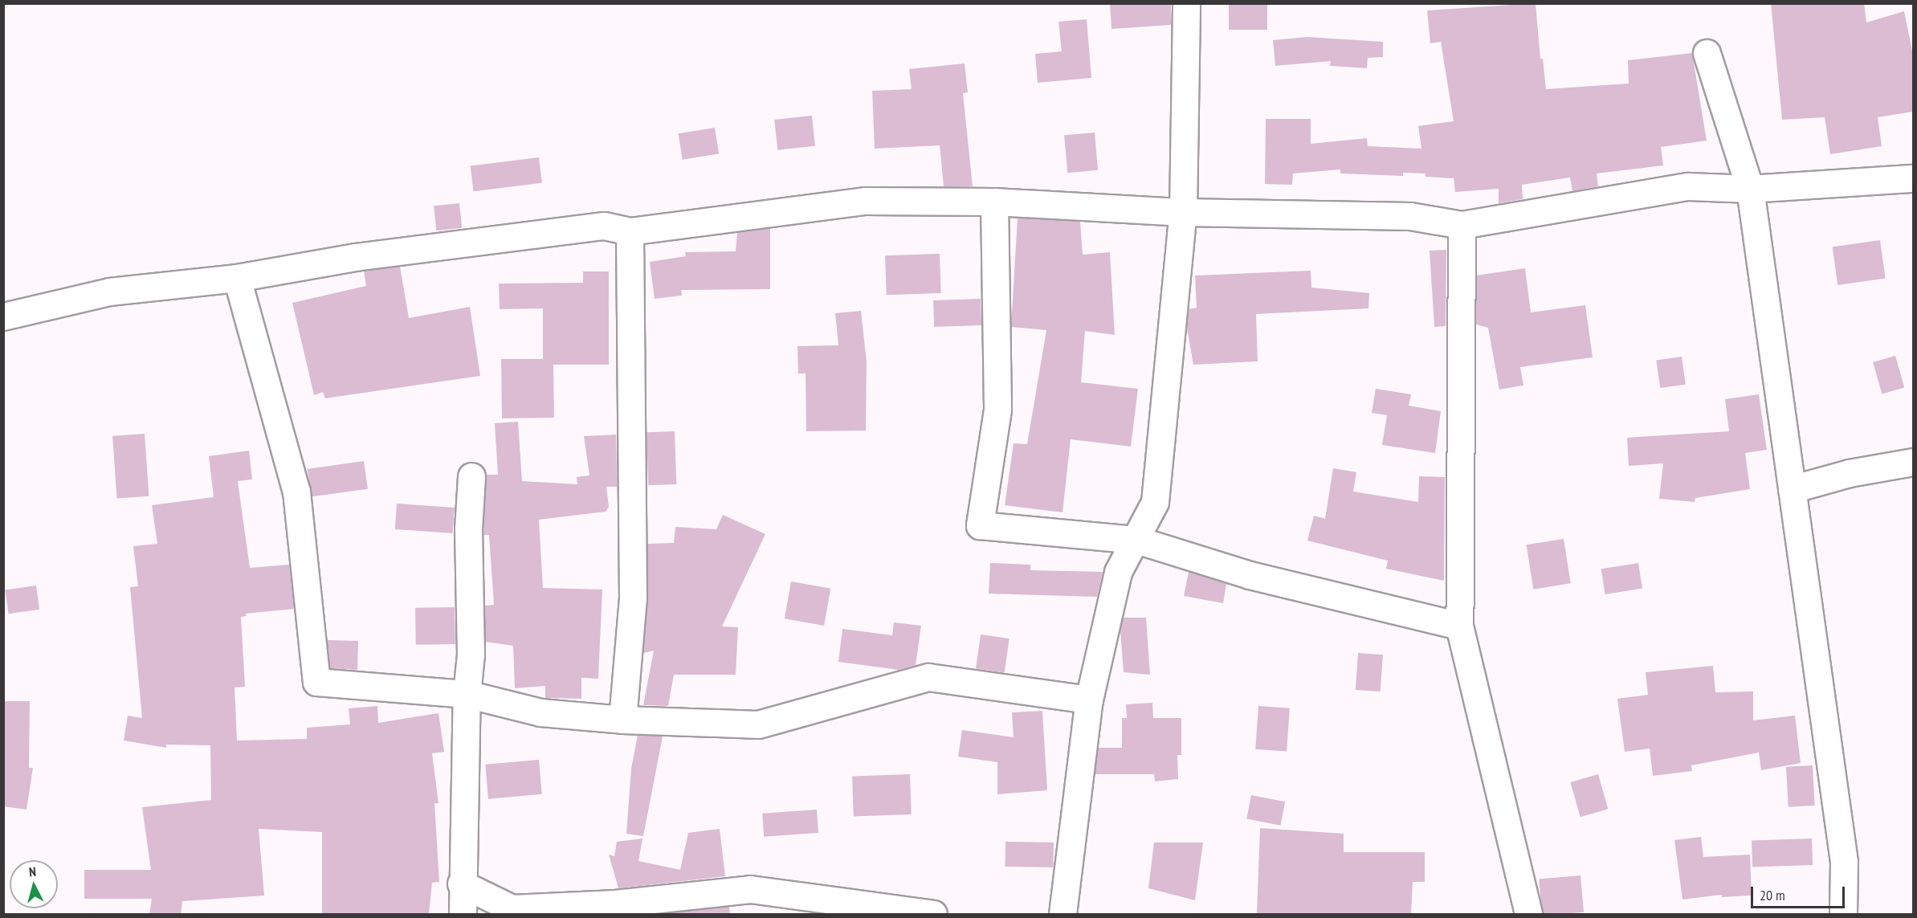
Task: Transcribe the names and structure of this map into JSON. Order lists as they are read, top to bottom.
{
  "scale_bar": "20 m",
  "north": "top"
}
